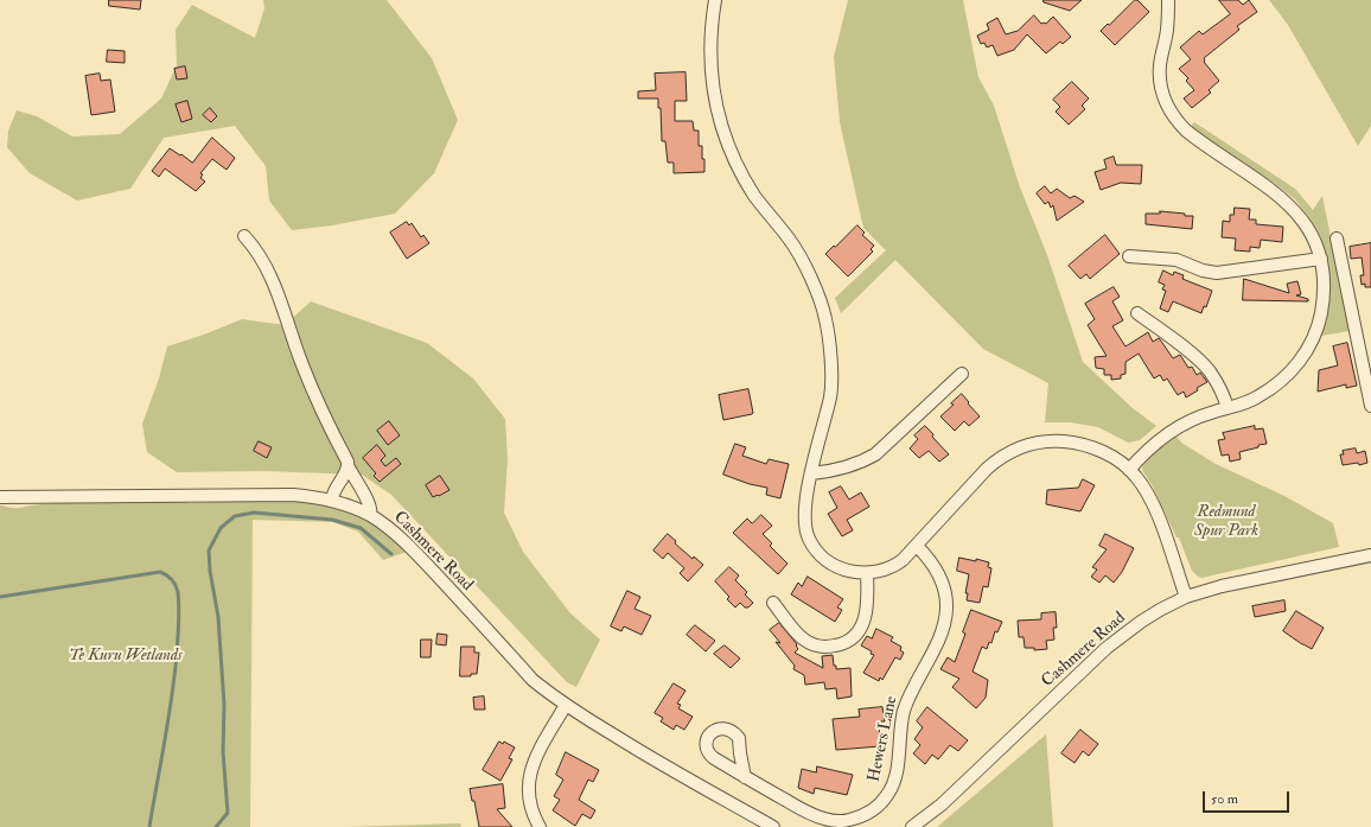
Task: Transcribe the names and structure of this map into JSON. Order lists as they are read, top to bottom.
{
  "streets": {
    "street": ["Cashmere Road", "Hewers Lane"]
  },
  "parks": ["Redmund Spur Park", "Te Kuru Wetlands"],
  "scale_bar": "50 m"
}
